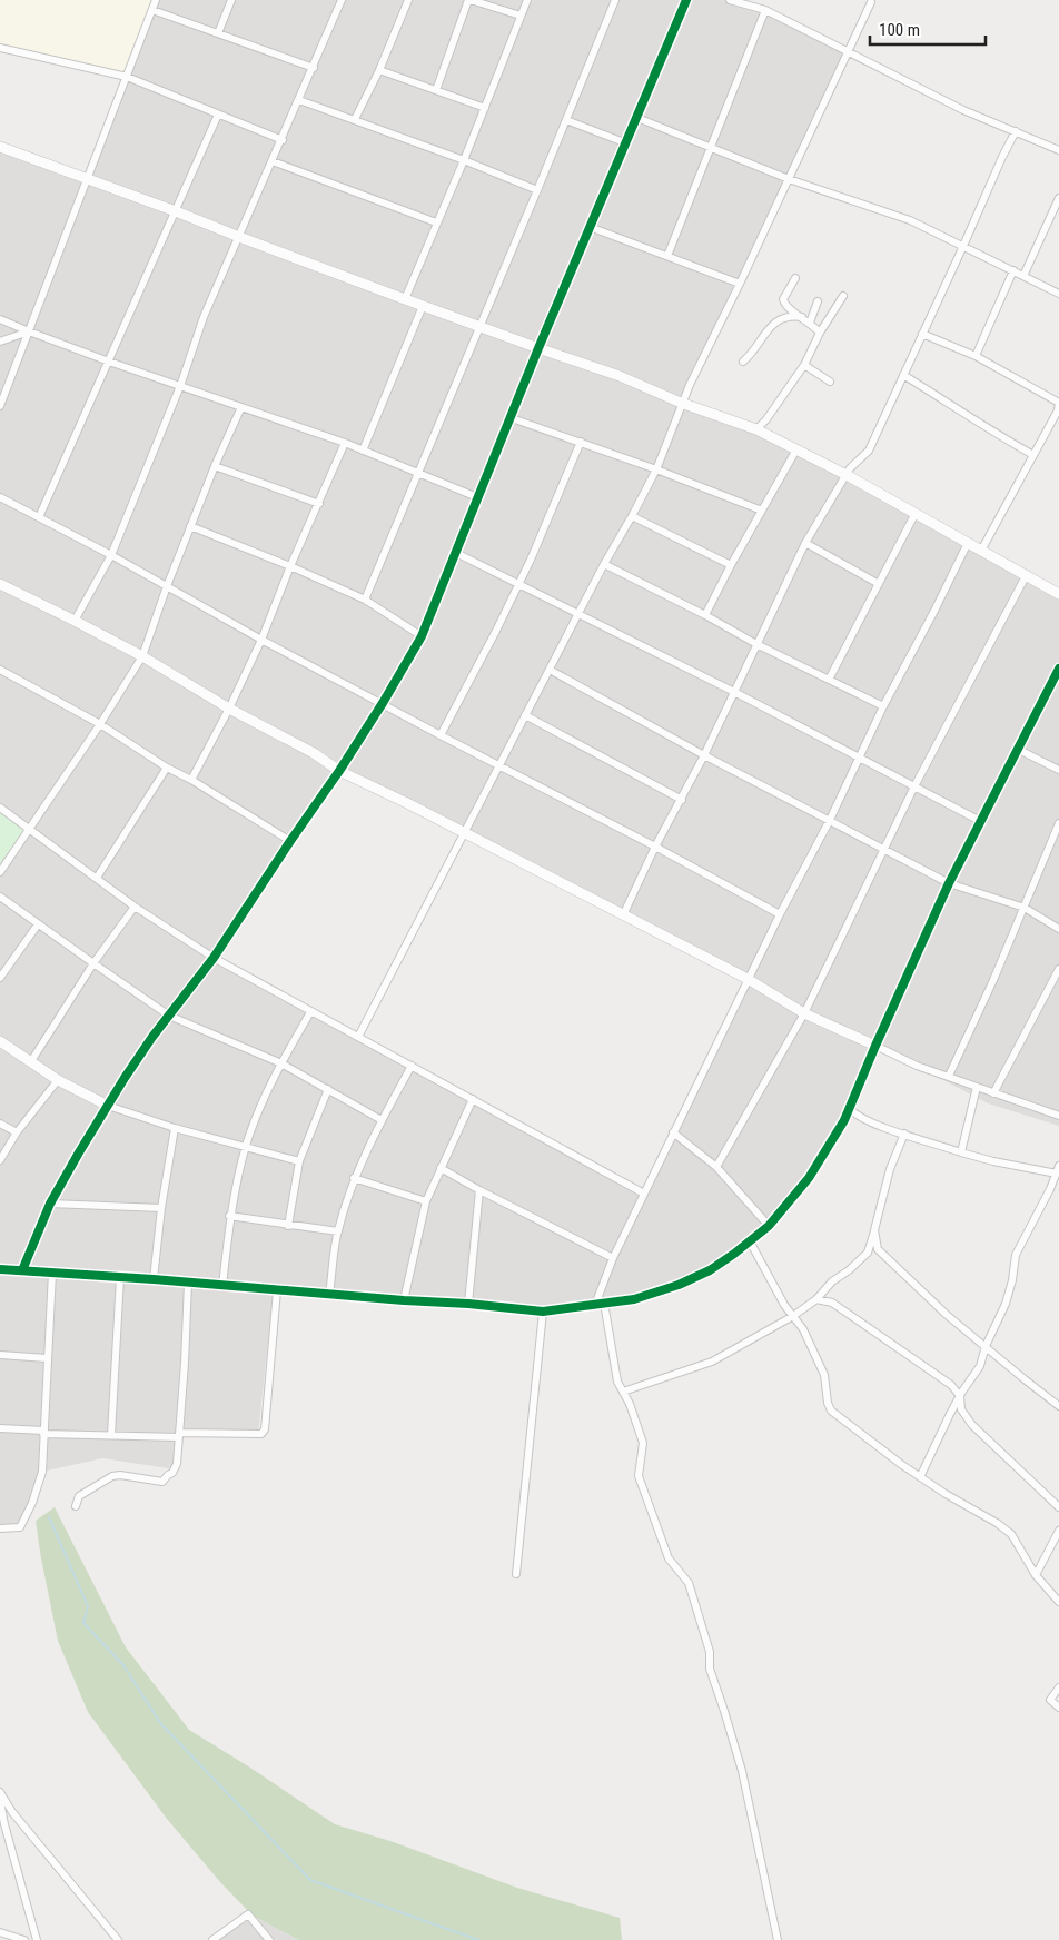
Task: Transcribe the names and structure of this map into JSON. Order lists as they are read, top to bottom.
{
  "scale_bar": "100 m"
}
